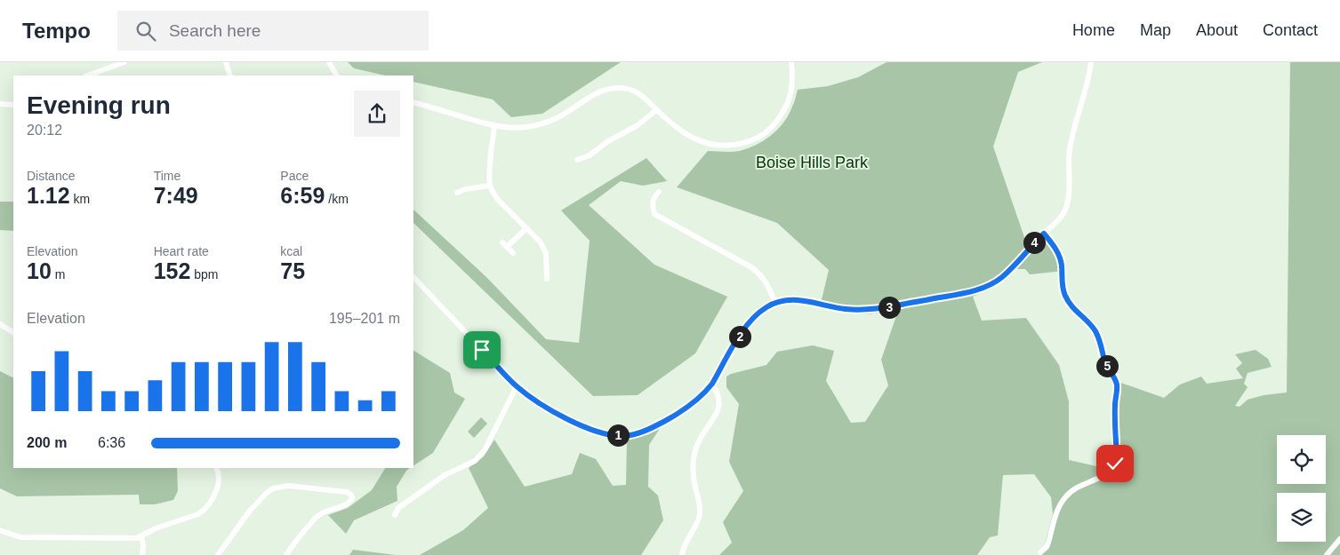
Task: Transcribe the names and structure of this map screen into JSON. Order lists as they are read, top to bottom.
{
  "parks": ["Boise Hills Park"],
  "page": {
    "header": "Tempo",
    "search": "Search here",
    "nav": [
      "Home",
      "Map",
      "About",
      "Contact"
    ],
    "heading": ["Evening run", "20:12"],
    "stats": [
      ["Distance", "1.12 km"],
      ["Time", "7:49"],
      ["Pace", "6:59 /km"],
      ["Elevation", "10 m"],
      ["Heart rate", "152 bpm"],
      ["kcal", "75"]
    ],
    "pins": [
      "4",
      "3",
      "2",
      "5",
      "1"
    ],
    "chart": ["Elevation", "195–201 m"],
    "list": [
      {
        "name": "200 m",
        "note": "6:36"
      }
    ]
  }
}
